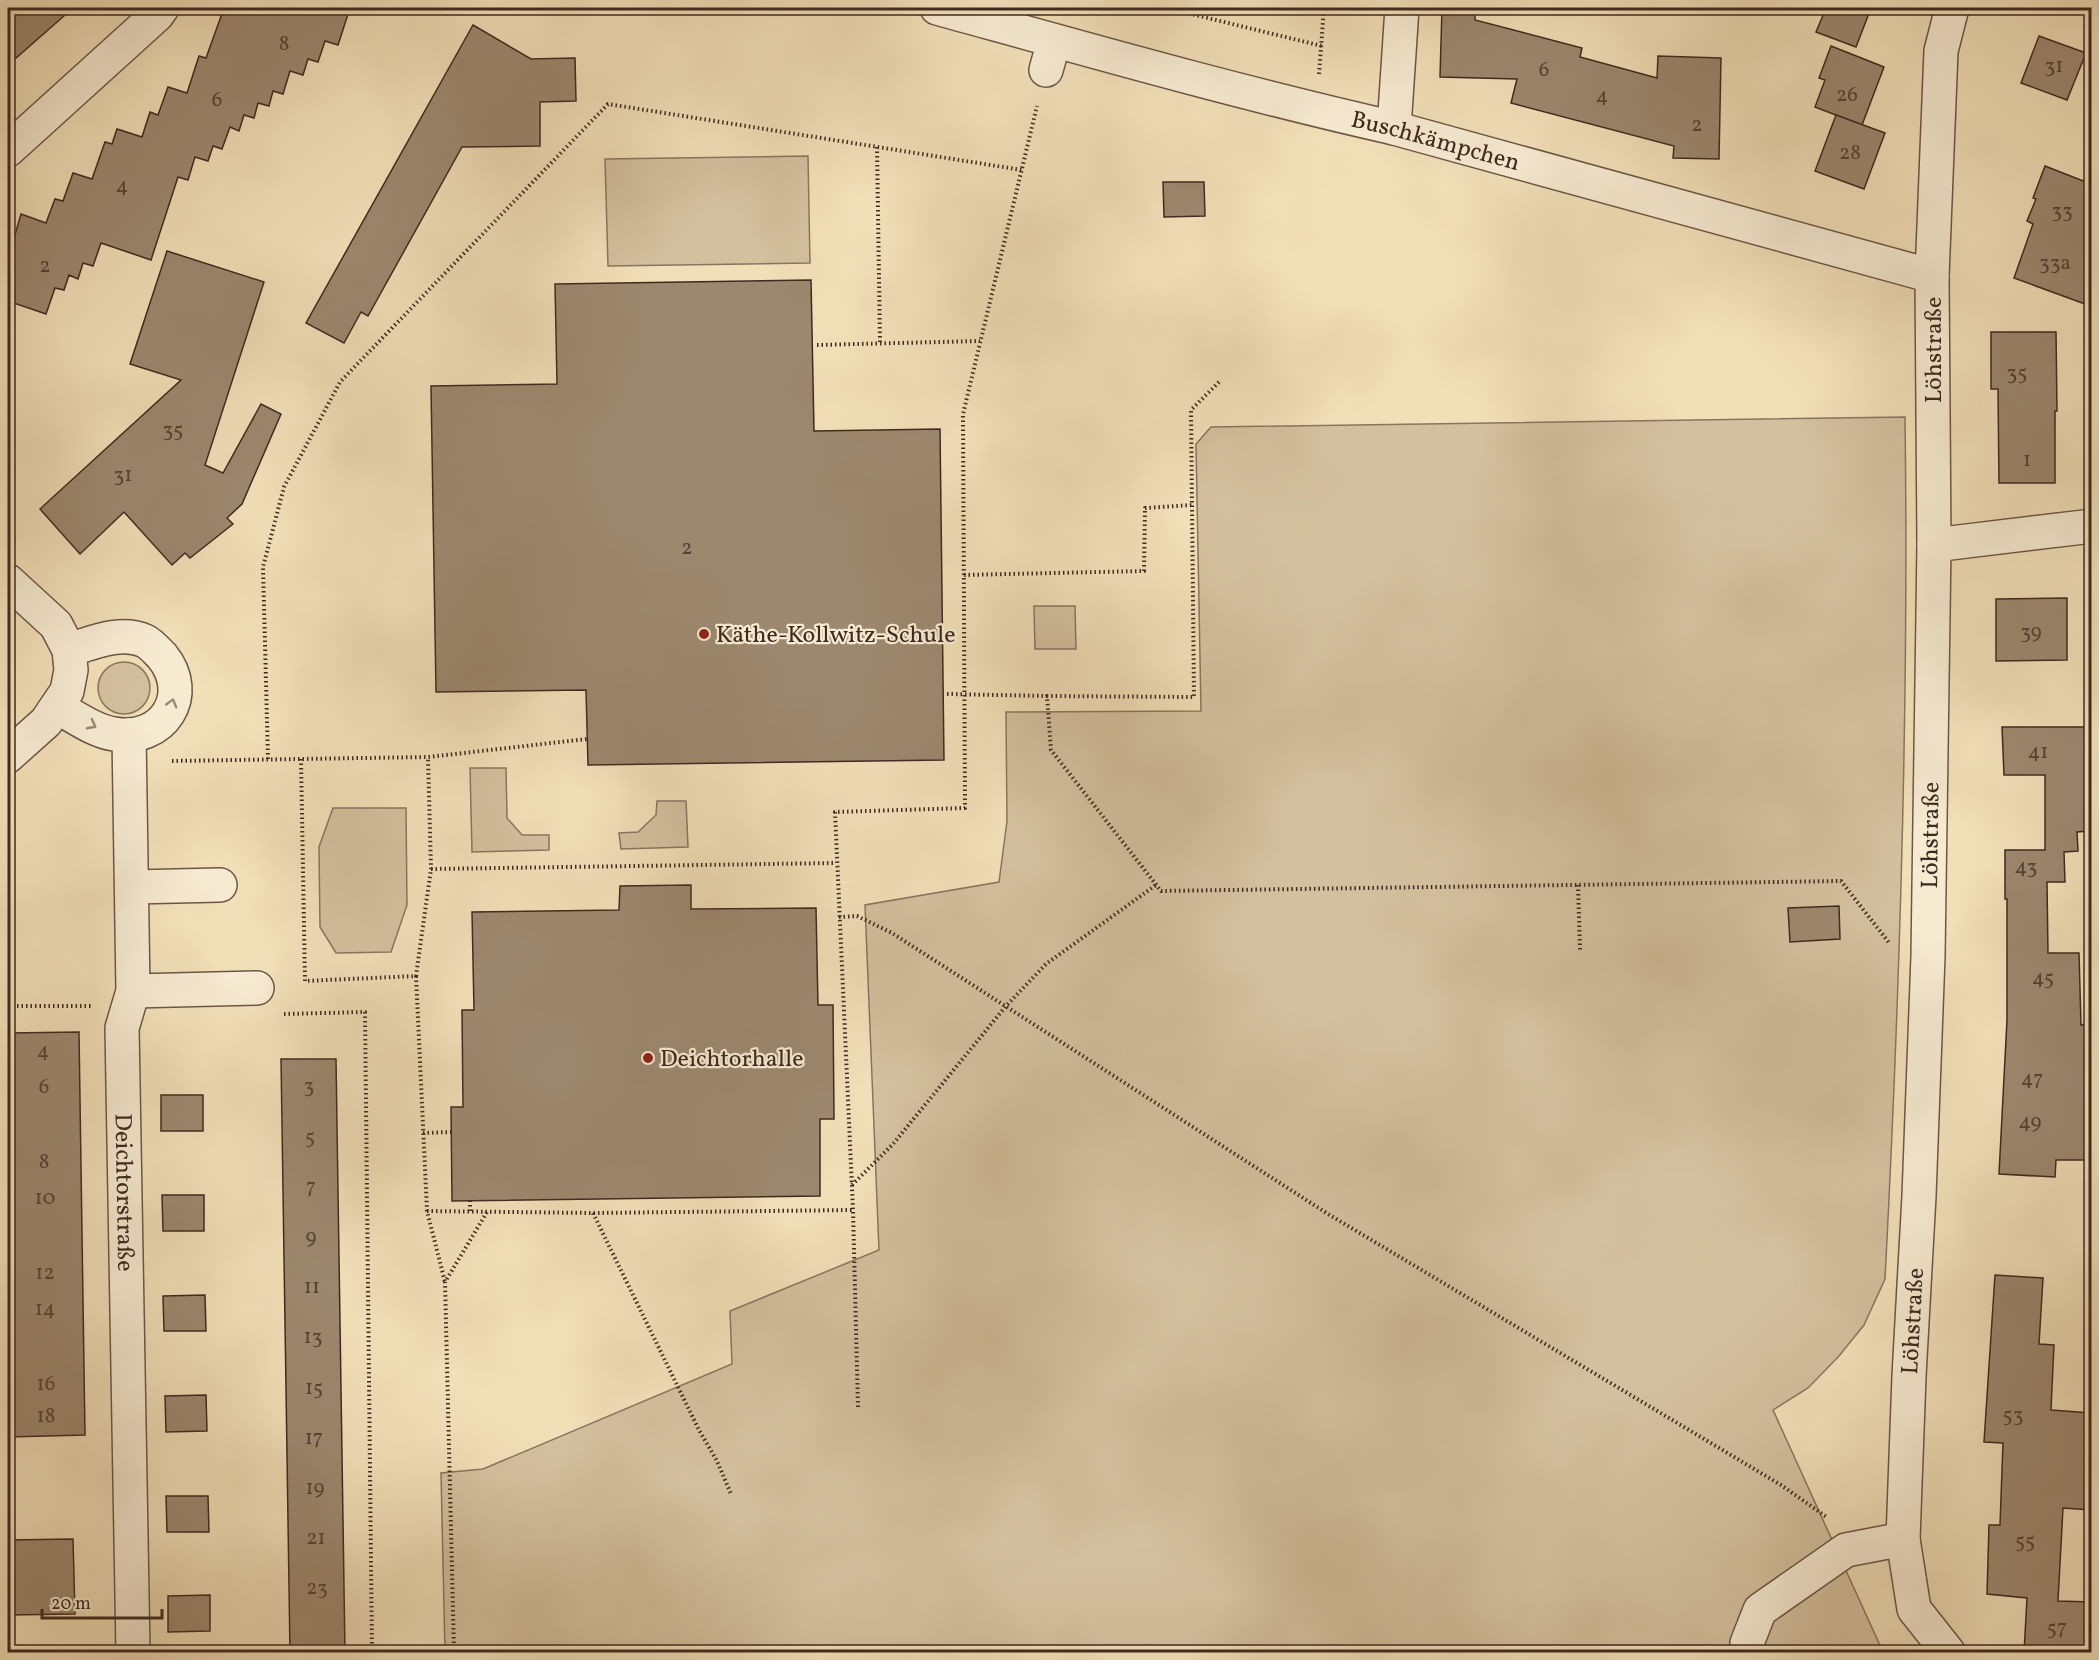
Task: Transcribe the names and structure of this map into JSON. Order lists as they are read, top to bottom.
{
  "streets": {
    "street": ["Buschkämpchen", "Löhstraße", "Deichtorstraße"]
  },
  "crossings": [
    ["Buschkämpchen", "Löhstraße"]
  ],
  "places": ["Käthe-Kollwitz-Schule", "Deichtorhalle"],
  "house_numbers": [
    "8",
    "31",
    "6",
    "26",
    "4",
    "6",
    "2",
    "28",
    "4",
    "33",
    "33a",
    "2",
    "35",
    "35",
    "1",
    "31",
    "2",
    "39",
    "41",
    "43",
    "45",
    "4",
    "47",
    "3",
    "6",
    "49",
    "5",
    "8",
    "7",
    "10",
    "9",
    "12",
    "11",
    "14",
    "13",
    "16",
    "15",
    "53",
    "18",
    "17",
    "19",
    "21",
    "55",
    "23",
    "57"
  ],
  "scale_bar": "20 m"
}
